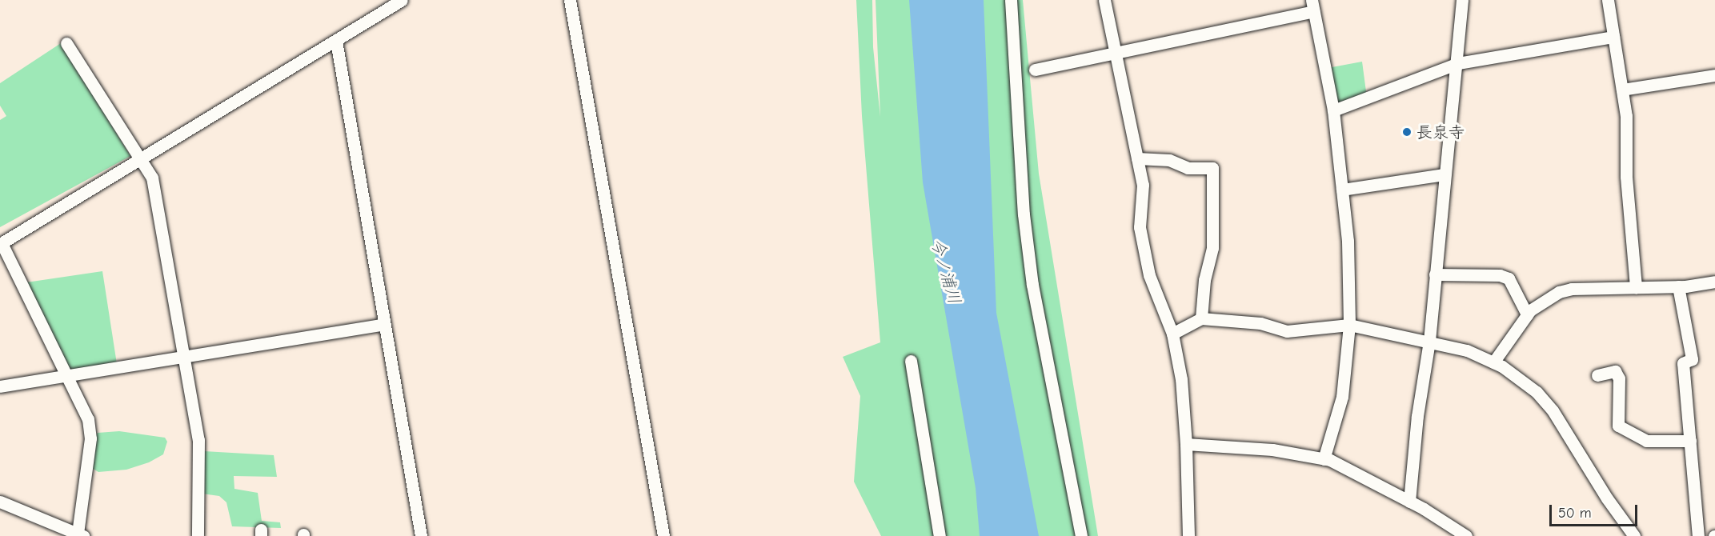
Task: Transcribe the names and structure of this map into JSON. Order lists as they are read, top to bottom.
{
  "water": ["今ノ浦川"],
  "places": ["長泉寺"],
  "scale_bar": "50 m"
}
